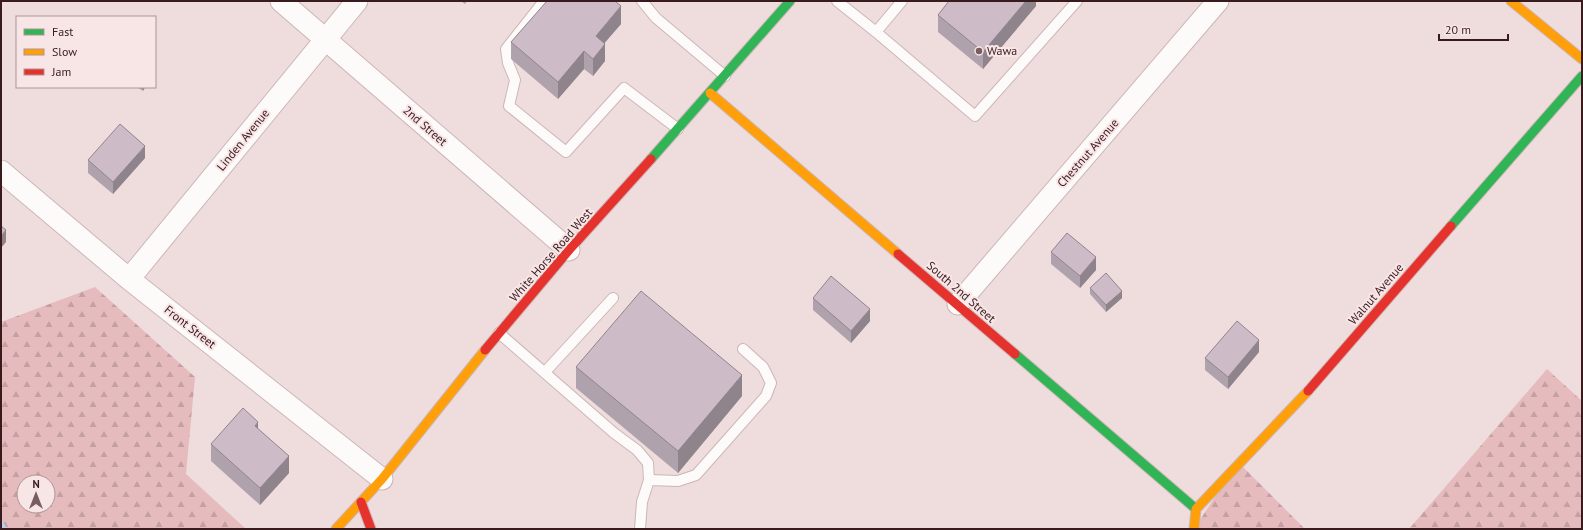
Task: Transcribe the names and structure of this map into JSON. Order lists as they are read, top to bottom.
{
  "streets": {
    "street": [
      "2nd Street",
      "Linden Avenue",
      "Chestnut Avenue",
      "White Horse Road West",
      "South 2nd Street",
      "Walnut Avenue",
      "Front Street"
    ]
  },
  "crossings": [
    ["2nd Street", "Linden Avenue"],
    ["2nd Street", "White Horse Road West"],
    ["Linden Avenue", "Front Street"],
    ["Chestnut Avenue", "South 2nd Street"],
    ["White Horse Road West", "South 2nd Street"],
    ["White Horse Road West", "Front Street"],
    ["South 2nd Street", "Walnut Avenue"]
  ],
  "places": ["Wawa"],
  "legend": ["Fast", "Slow", "Jam"],
  "scale_bar": "20 m",
  "north": "top"
}
